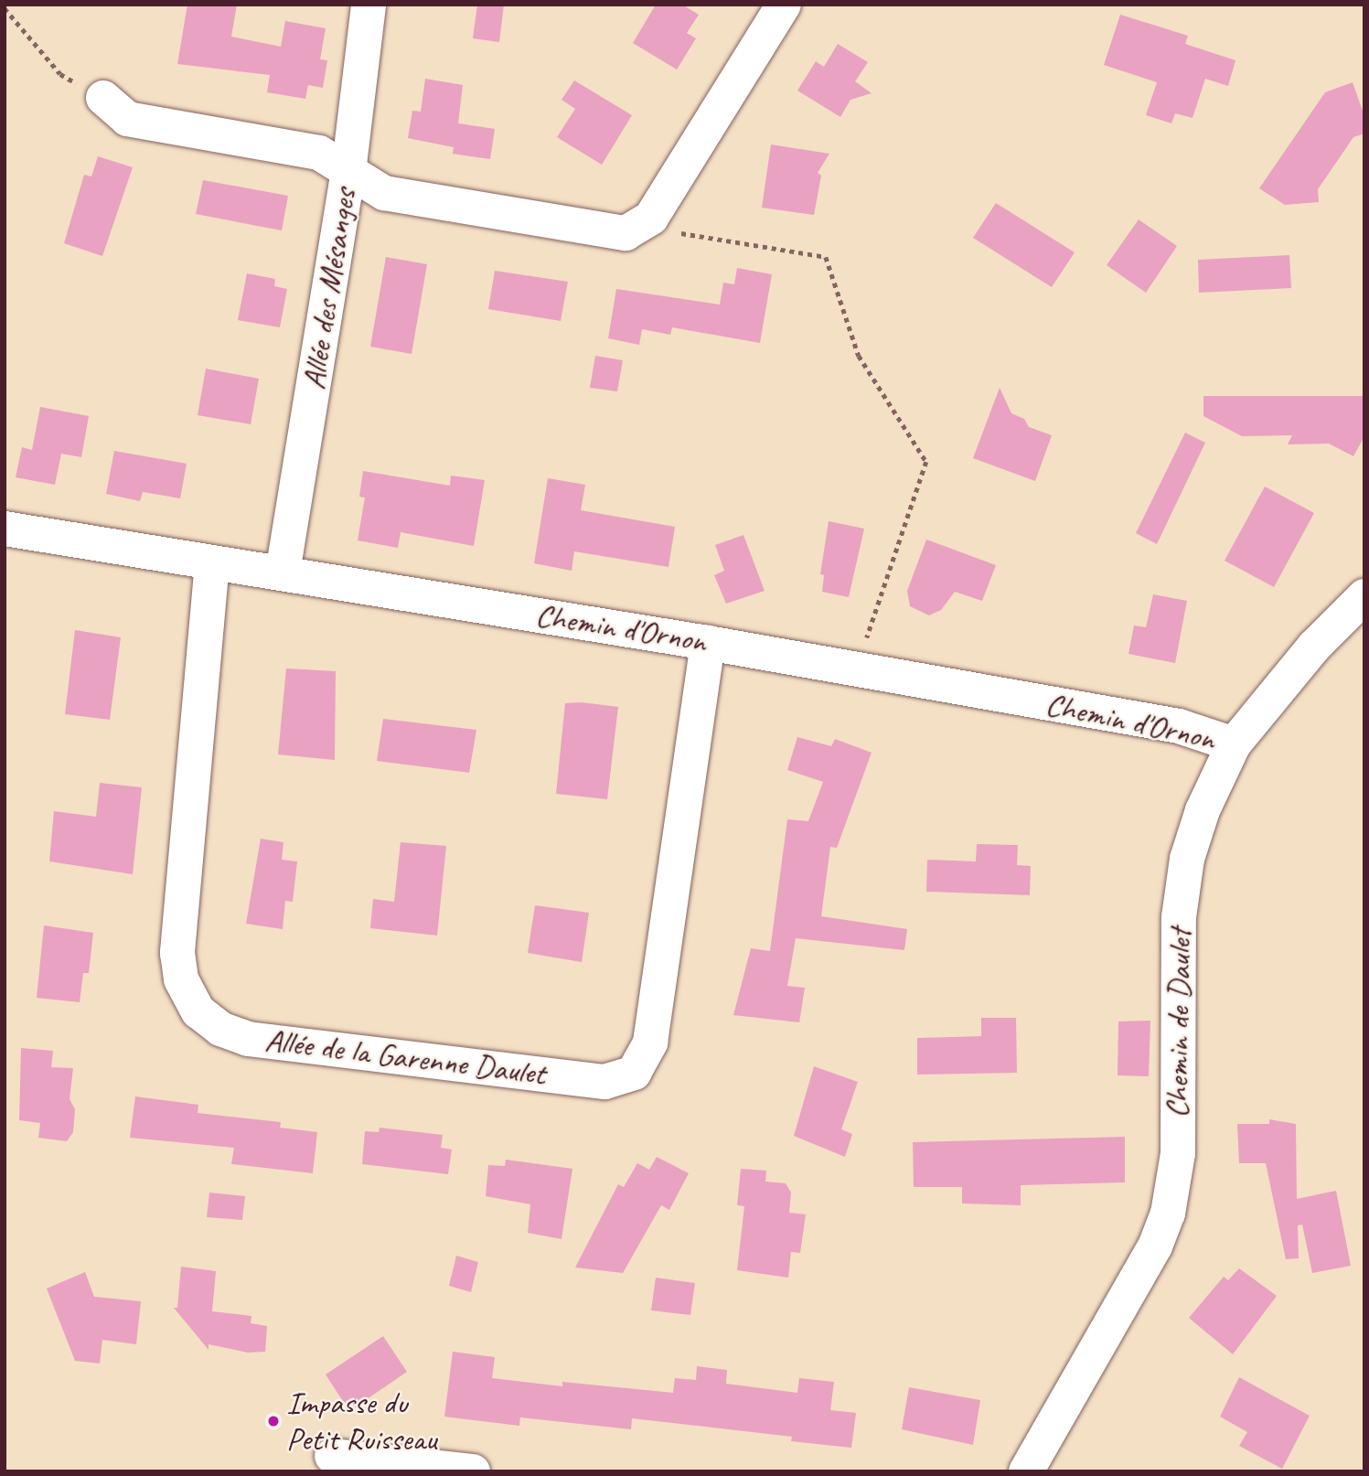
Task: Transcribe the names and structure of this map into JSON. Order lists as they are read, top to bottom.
{
  "streets": {
    "street": [
      "Allée des Mésanges",
      "Chemin d'Ornon",
      "Chemin de Daulet",
      "Allée de la Garenne Daulet"
    ]
  },
  "crossings": [
    ["Allée des Mésanges", "Chemin d'Ornon"],
    ["Chemin d'Ornon", "Chemin de Daulet"],
    ["Chemin d'Ornon", "Allée de la Garenne Daulet"]
  ],
  "places": ["Impasse du Petit Ruisseau"]
}
